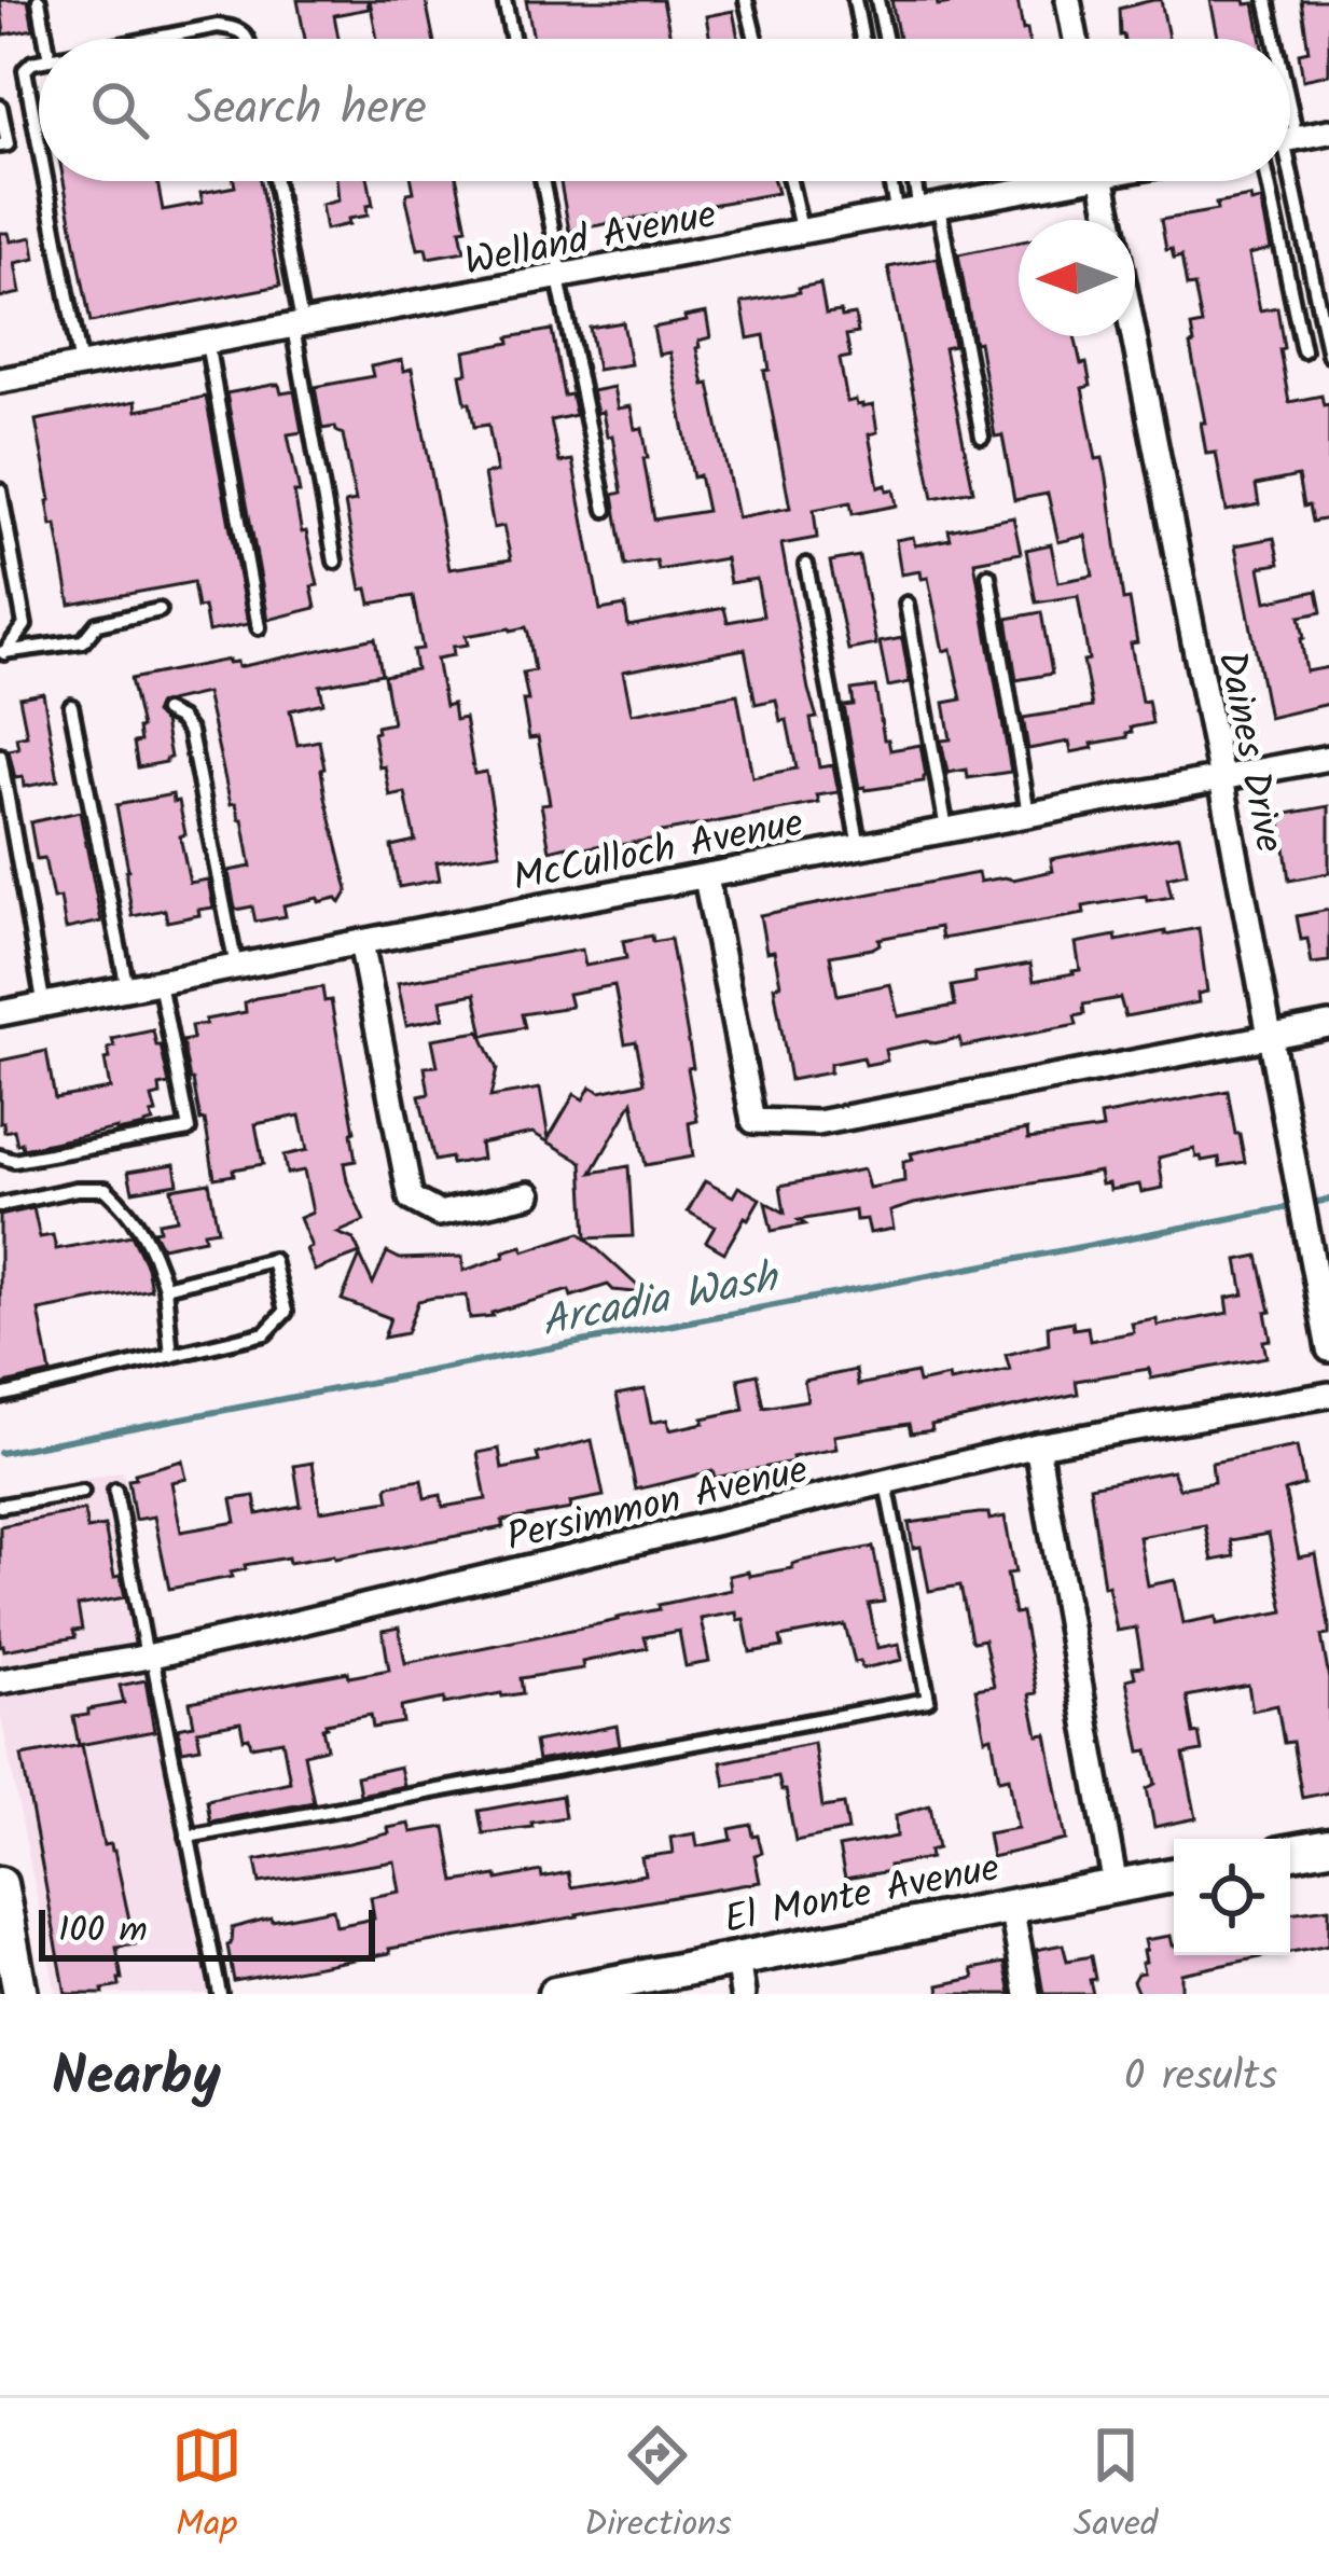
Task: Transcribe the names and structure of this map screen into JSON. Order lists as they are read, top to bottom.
{
  "streets": {
    "street": [
      "Welland Avenue",
      "Daines Drive",
      "McCulloch Avenue",
      "Persimmon Avenue",
      "El Monte Avenue"
    ]
  },
  "crossings": [
    ["Daines Drive", "McCulloch Avenue"]
  ],
  "water": ["Arcadia Wash"],
  "scale_bar": "100 m",
  "north": "left",
  "page": {
    "search": "Search here",
    "scale": "100 m",
    "heading": ["Nearby", "0 results"],
    "nav": ["Map", "Directions", "Saved"]
  }
}
